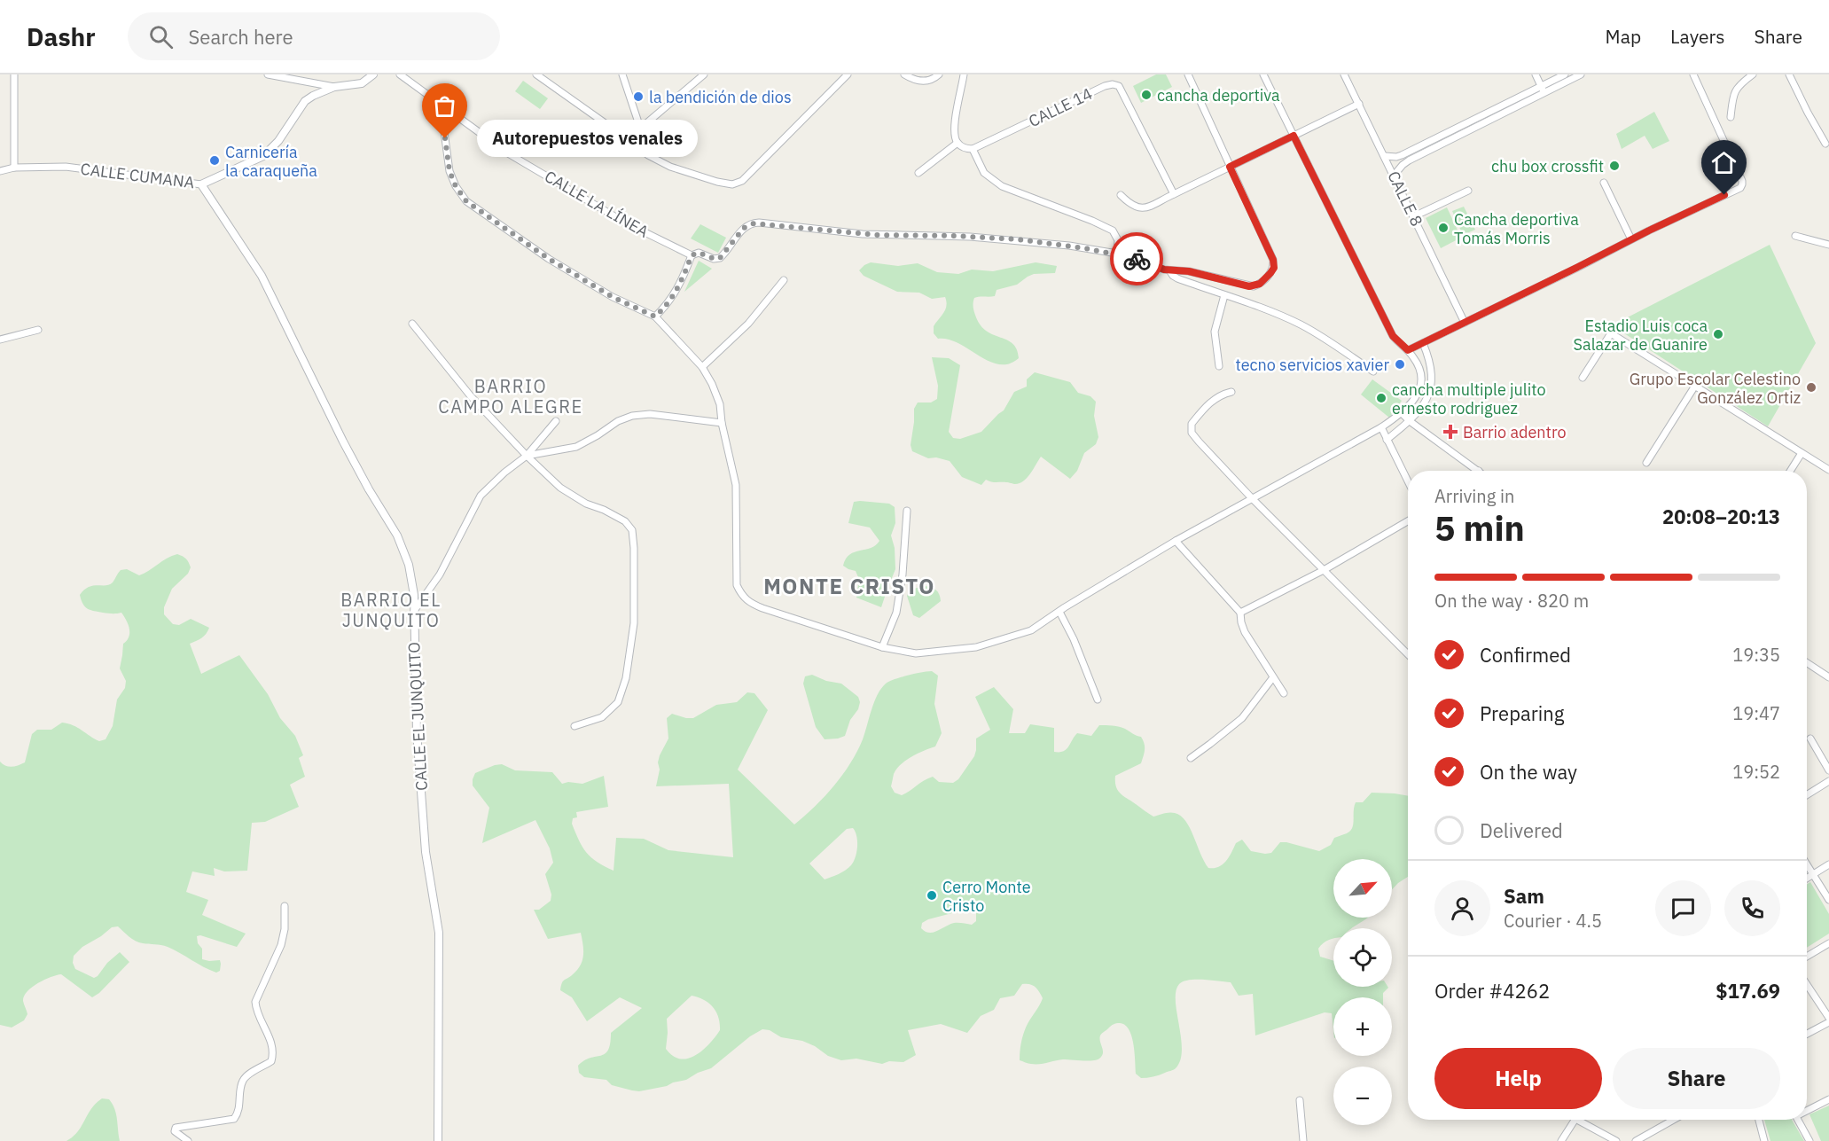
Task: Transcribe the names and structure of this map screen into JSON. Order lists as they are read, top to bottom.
{
  "streets": {
    "street": [
      "CALLE 14",
      "CALLE CUMANA",
      "CALLE 8",
      "CALLE LA LÍNEA",
      "CALLE EL JUNQUITO"
    ]
  },
  "crossings": [
    ["CALLE CUMANA", "CALLE EL JUNQUITO"]
  ],
  "districts": ["BARRIO CAMPO ALEGRE", "MONTE CRISTO", "BARRIO EL JUNQUITO"],
  "places": {
    "other": [
      "cancha deportiva",
      "la bendición de dios",
      "Autorepuestos venales",
      "Carnicería la caraqueña",
      "chu box crossfit",
      "Cancha deportiva Tomás Morris",
      "Estadio Luis coca Salazar de Guanire",
      "tecno servicios xavier",
      "Grupo Escolar Celestino González Ortiz",
      "cancha multiple julito ernesto rodriguez",
      "Cerro Monte Cristo"
    ],
    "health": ["Barrio adentro"]
  },
  "north": "top right",
  "page": {
    "header": "Dashr",
    "search": "Search here",
    "nav": ["Map", "Layers", "Share"],
    "bubble": "Autorepuestos venales",
    "heading": ["5 min", "Arriving in", "20:08–20:13"],
    "panel": [
      "Sam",
      "Courier · 4.5",
      "Order #4262",
      "$17.69"
    ],
    "bar": "On the way · 820 m",
    "list": [
      ["Confirmed", "19:35"],
      ["Preparing", "19:47"],
      ["On the way", "19:52"],
      "Delivered"
    ],
    "map_buttons": ["+", "−"],
    "buttons": ["Help", "Share"]
  }
}
